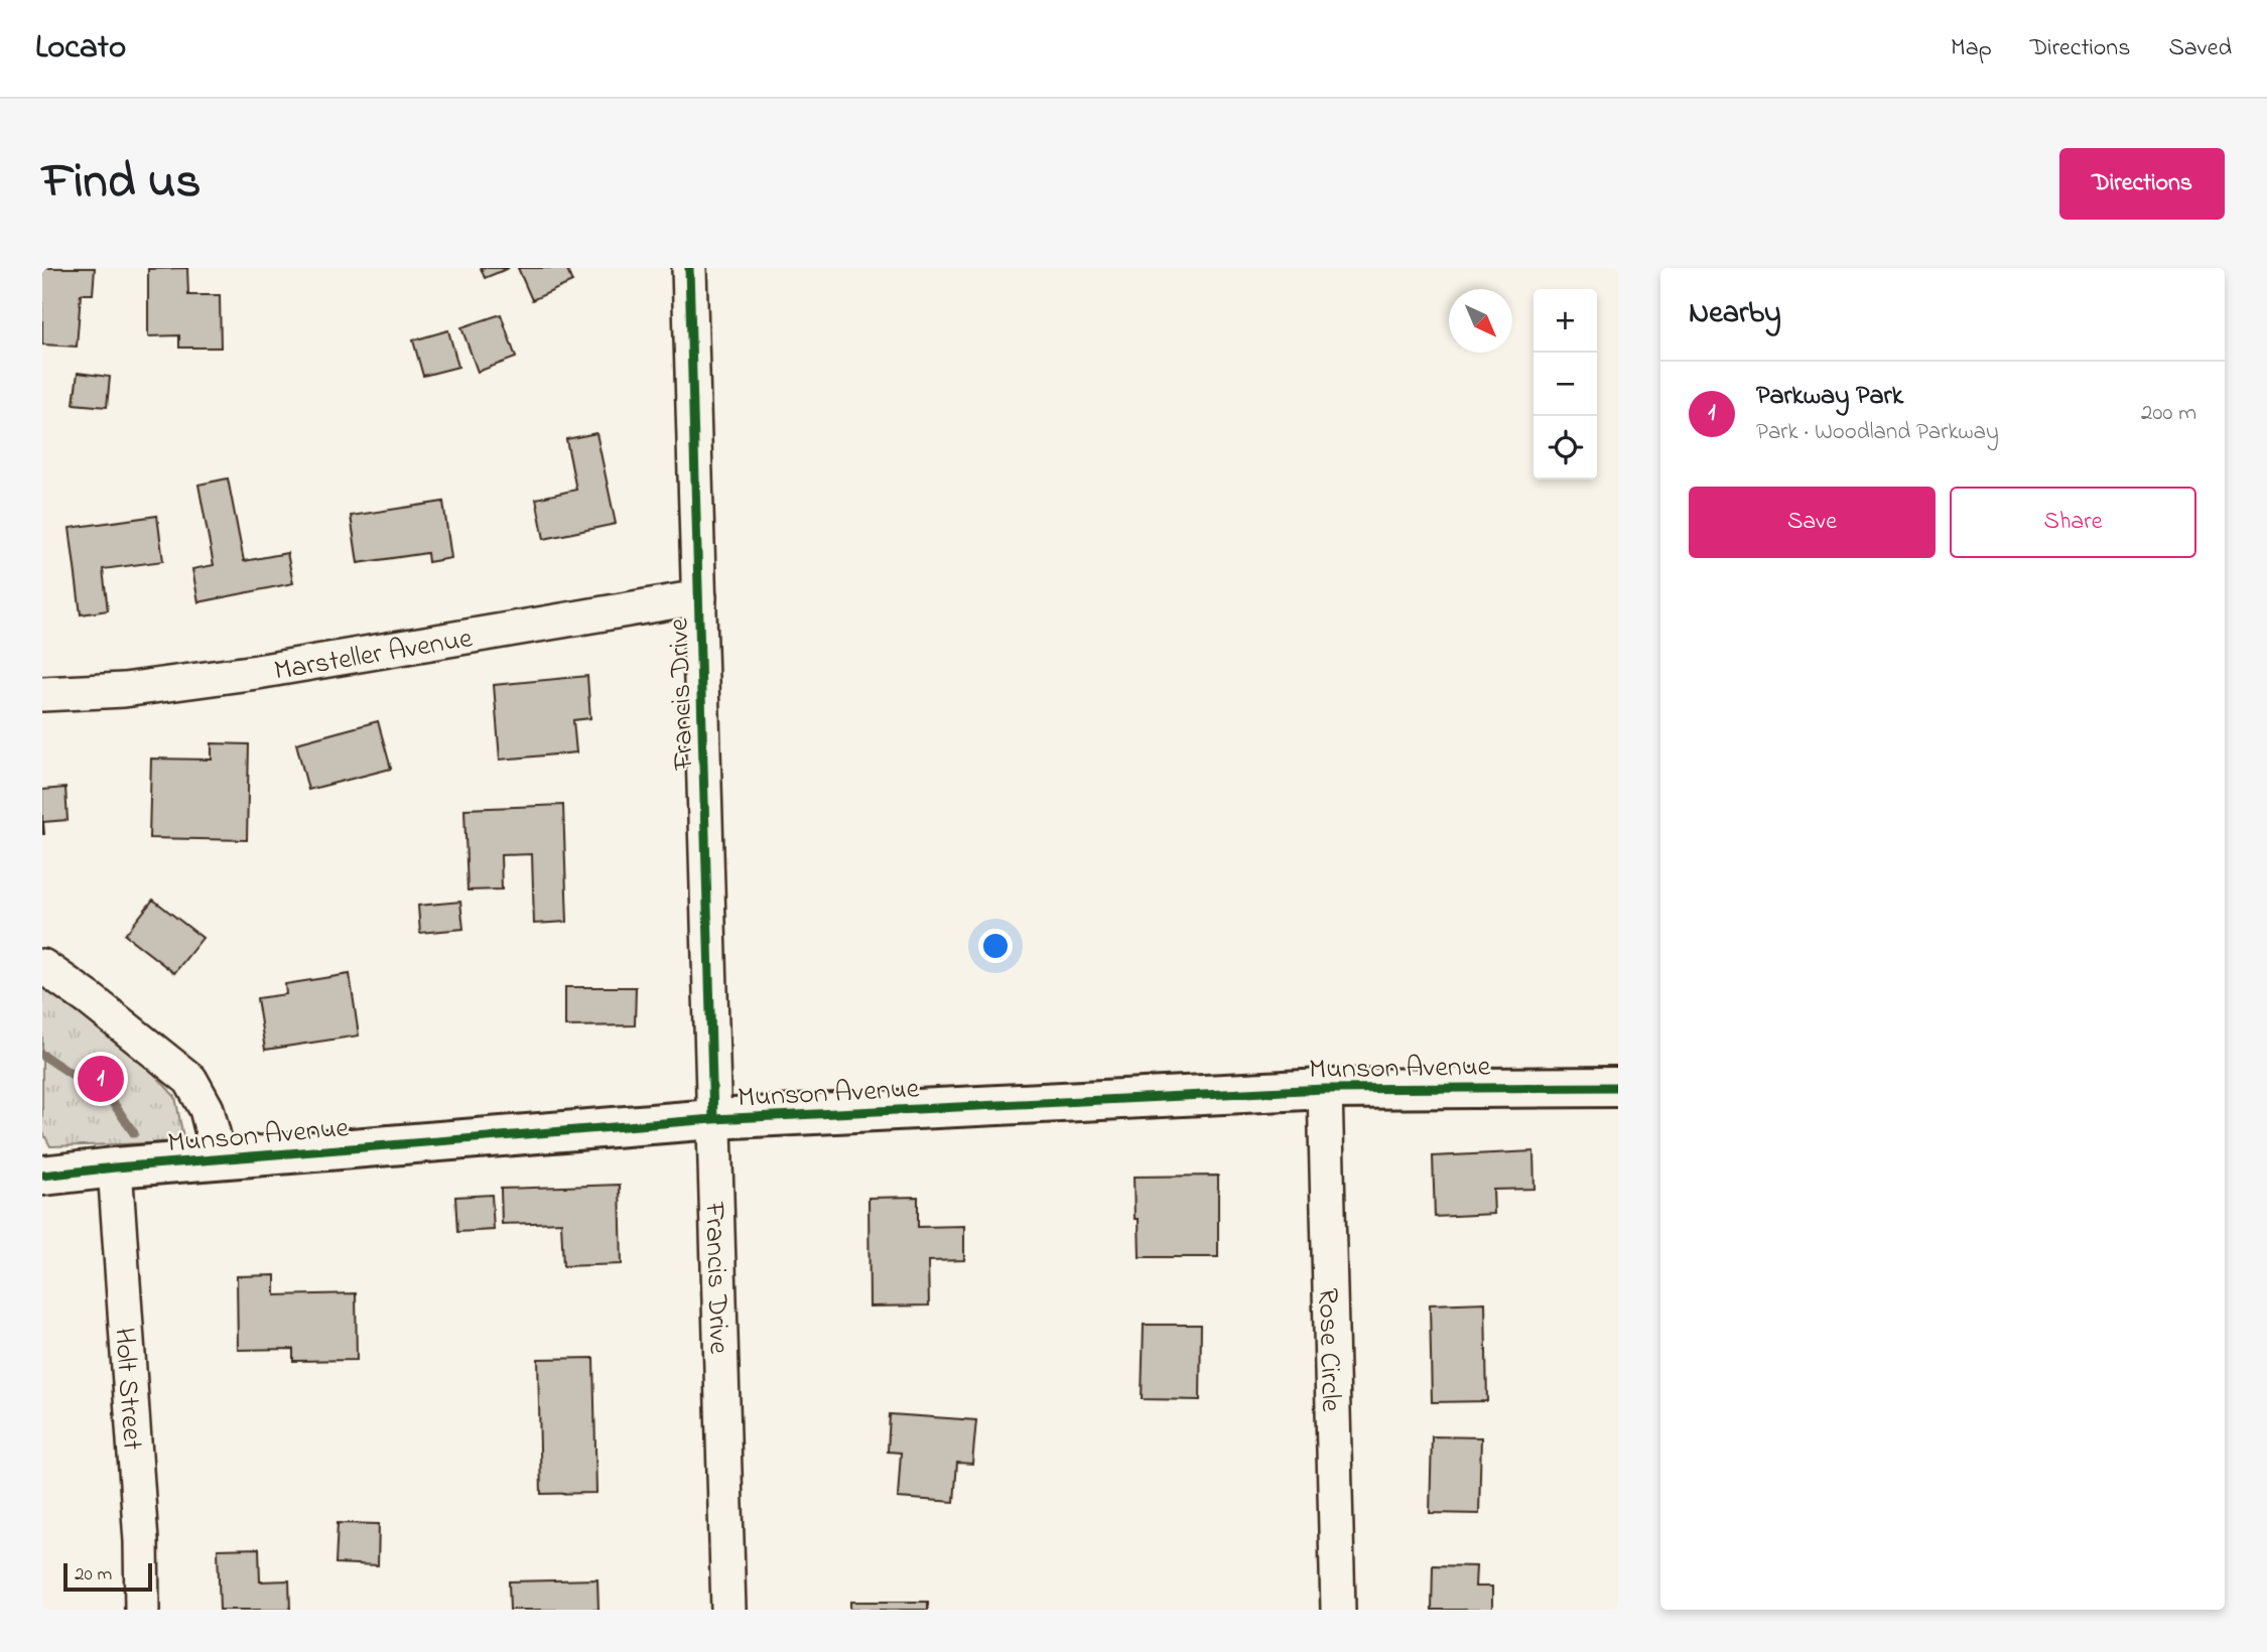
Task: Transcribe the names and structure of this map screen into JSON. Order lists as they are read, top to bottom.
{
  "streets": {
    "street": [
      "Marsteller Avenue",
      "Francis Drive",
      "Munson Avenue",
      "Rose Circle",
      "Holt Street"
    ]
  },
  "crossings": [
    ["Marsteller Avenue", "Francis Drive"],
    ["Francis Drive", "Munson Avenue"],
    ["Munson Avenue", "Rose Circle"],
    ["Munson Avenue", "Holt Street"]
  ],
  "scale_bar": "20 m",
  "north": "bottom right",
  "page": {
    "header": "Locato",
    "nav": ["Map", "Directions", "Saved"],
    "title": "Find us",
    "buttons": [
      "Directions",
      ["Save", "Share"]
    ],
    "heading": "Nearby",
    "map_buttons": ["+", "−"],
    "list": [
      {
        "mark": "1",
        "name": "Parkway Park",
        "note": "Park · Woodland Parkway",
        "value": "200 m"
      }
    ],
    "pins": "1",
    "scale": "20 m"
  }
}
